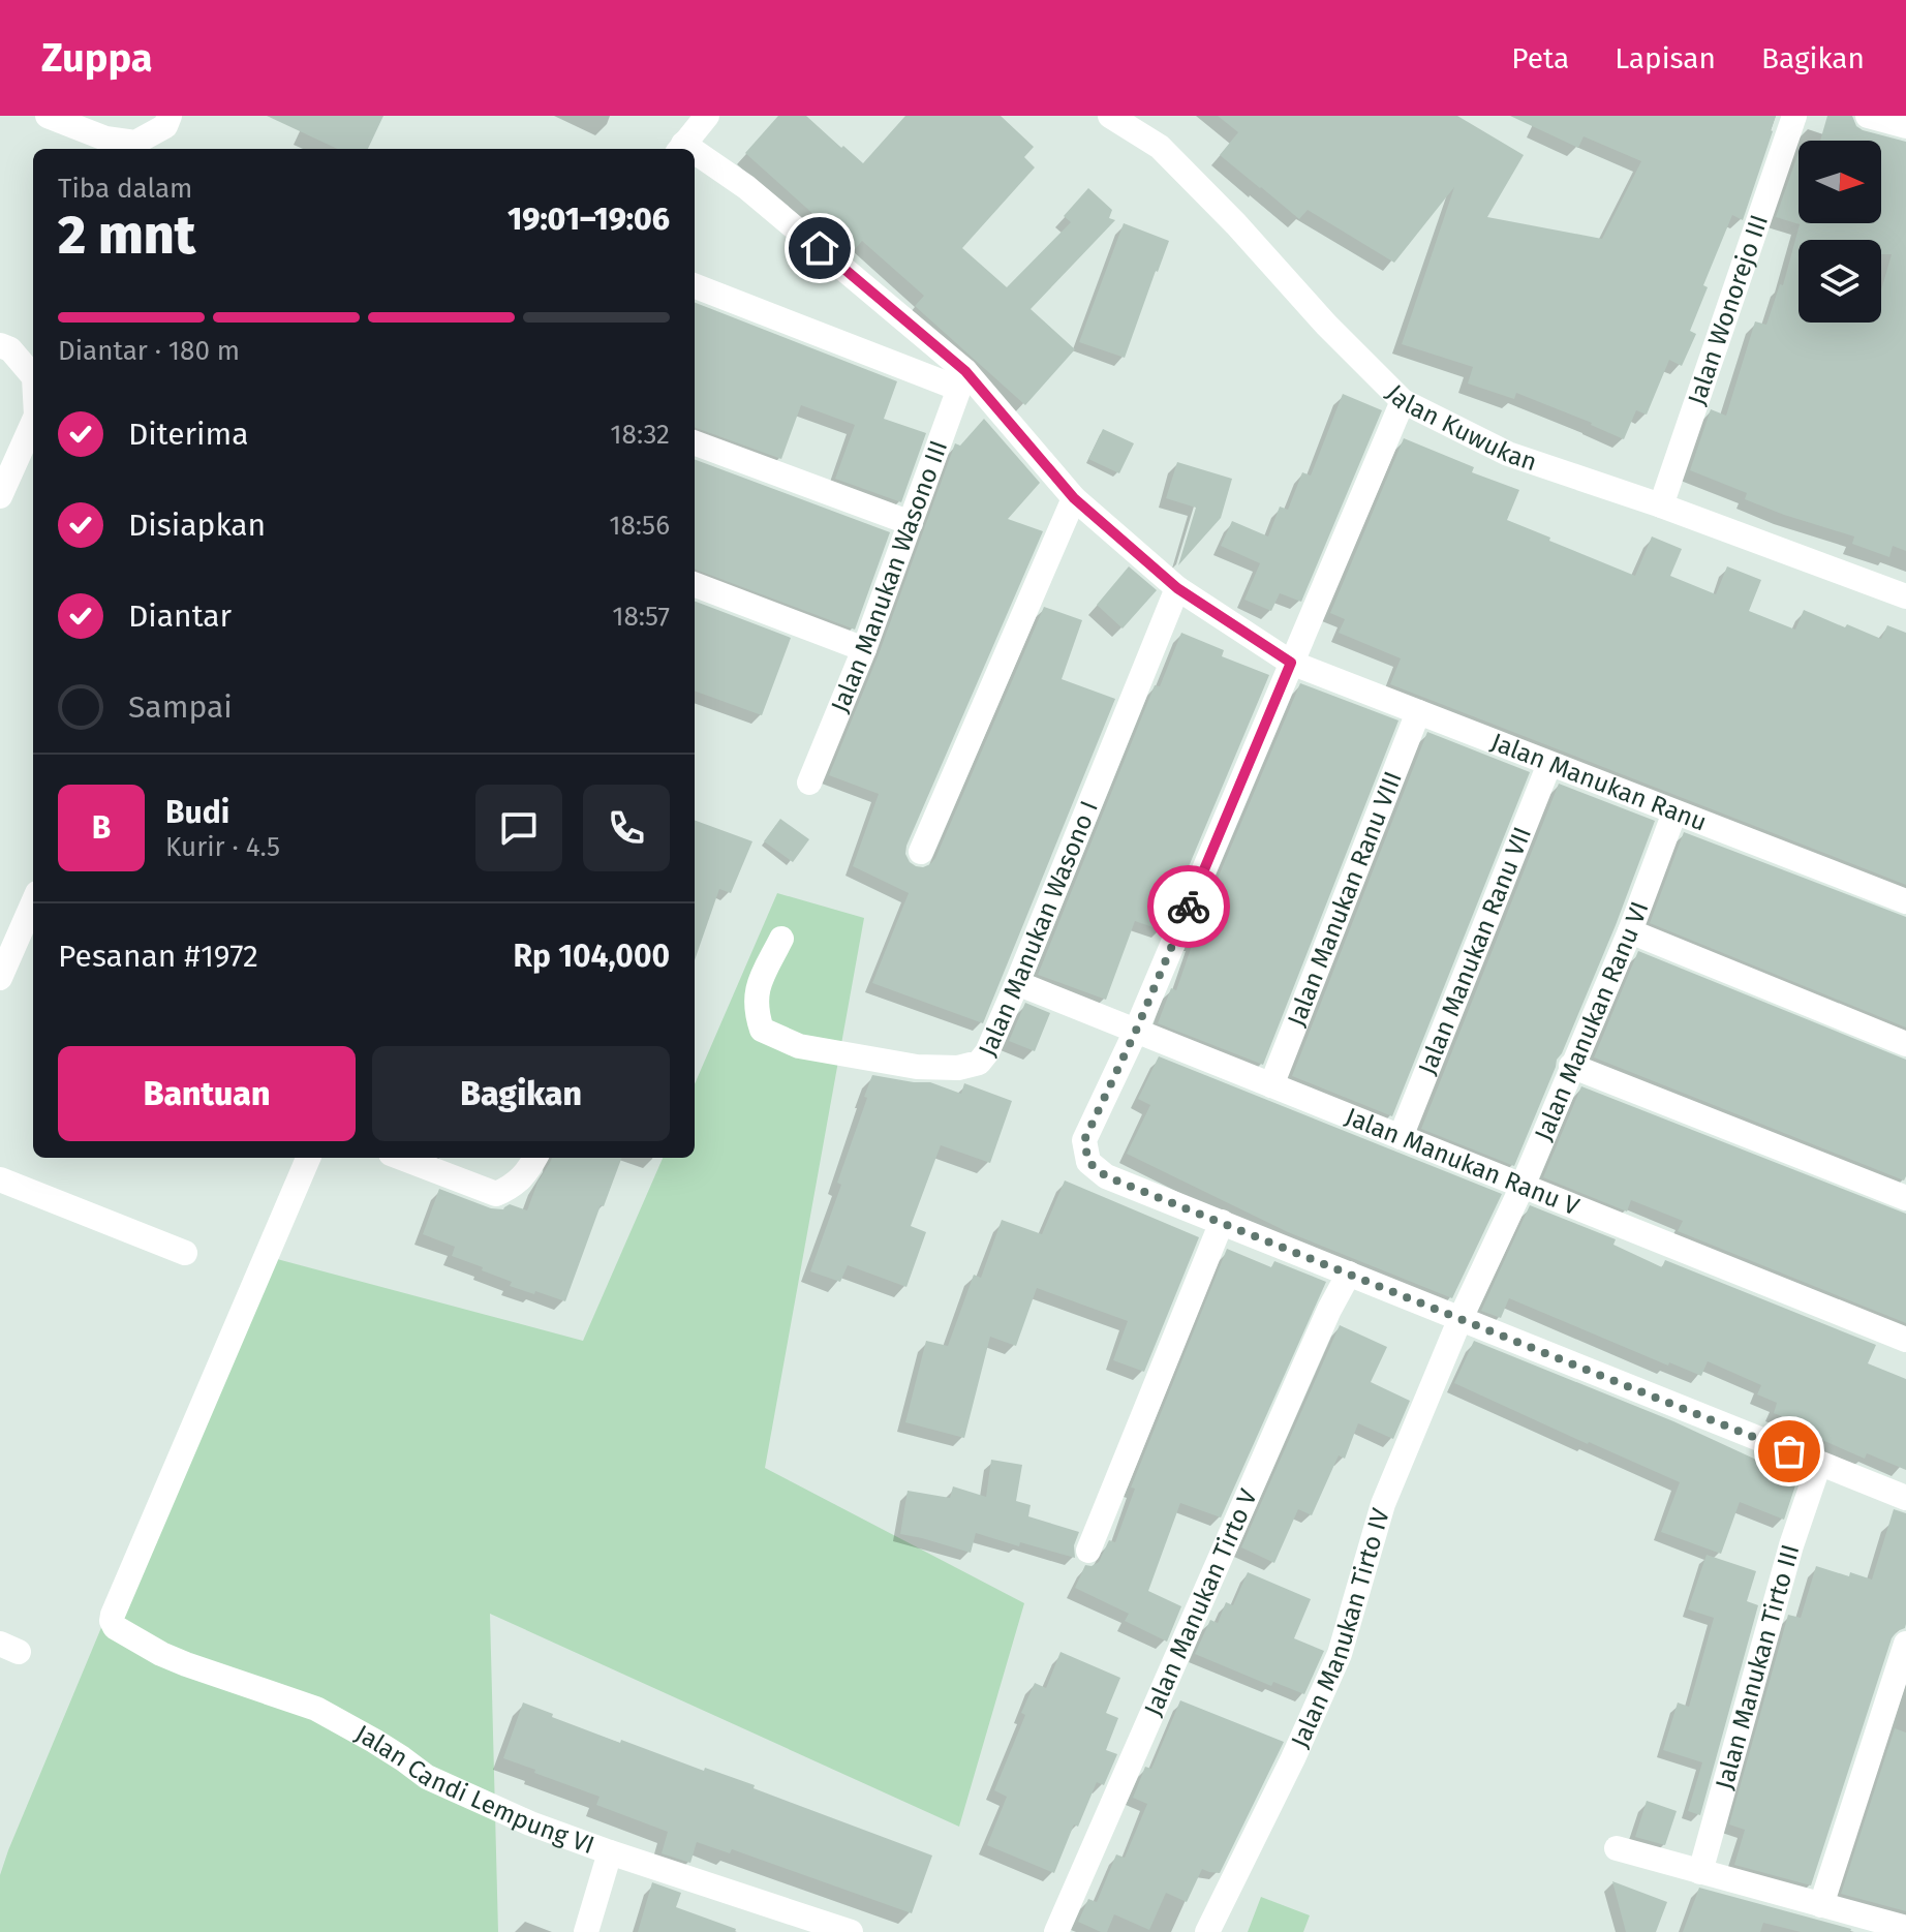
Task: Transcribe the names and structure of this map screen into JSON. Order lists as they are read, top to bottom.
{
  "streets": {
    "street": [
      "Jalan Wonorejo III",
      "Jalan Kuwukan",
      "Jalan Manukan Wasono III",
      "Jalan Manukan Ranu",
      "Jalan Manukan Ranu VIII",
      "Jalan Manukan Wasono I",
      "Jalan Manukan Ranu VII",
      "Jalan Manukan Ranu VI",
      "Jalan Manukan Ranu V",
      "Jalan Manukan Tirto V",
      "Jalan Manukan Tirto IV",
      "Jalan Manukan Tirto III",
      "Jalan Candi Lempung VI"
    ]
  },
  "crossings": [
    ["Jalan Wonorejo III", "Jalan Kuwukan"],
    ["Jalan Manukan Wasono III", "Jalan Manukan Ranu"],
    ["Jalan Manukan Ranu", "Jalan Manukan Ranu VIII"],
    ["Jalan Manukan Ranu", "Jalan Manukan Wasono I"],
    ["Jalan Manukan Ranu", "Jalan Manukan Ranu VII"],
    ["Jalan Manukan Ranu", "Jalan Manukan Ranu VI"],
    ["Jalan Manukan Ranu VIII", "Jalan Manukan Ranu V"],
    ["Jalan Manukan Wasono I", "Jalan Manukan Ranu V"],
    ["Jalan Manukan Ranu VII", "Jalan Manukan Ranu V"],
    ["Jalan Manukan Ranu VI", "Jalan Manukan Ranu V"],
    ["Jalan Manukan Ranu VI", "Jalan Manukan Tirto IV"]
  ],
  "north": "right",
  "page": {
    "header": "Zuppa",
    "nav": ["Peta", "Lapisan", "Bagikan"],
    "heading": ["2 mnt", "Tiba dalam", "19:01–19:06"],
    "panel": [
      "Budi",
      "Kurir · 4.5",
      "Pesanan #1972",
      "Rp 104,000"
    ],
    "bar": "Diantar · 180 m",
    "list": [
      ["Diterima", "18:32"],
      ["Disiapkan", "18:56"],
      ["Diantar", "18:57"],
      "Sampai"
    ],
    "round": "B",
    "buttons": ["Bantuan", "Bagikan"]
  }
}
